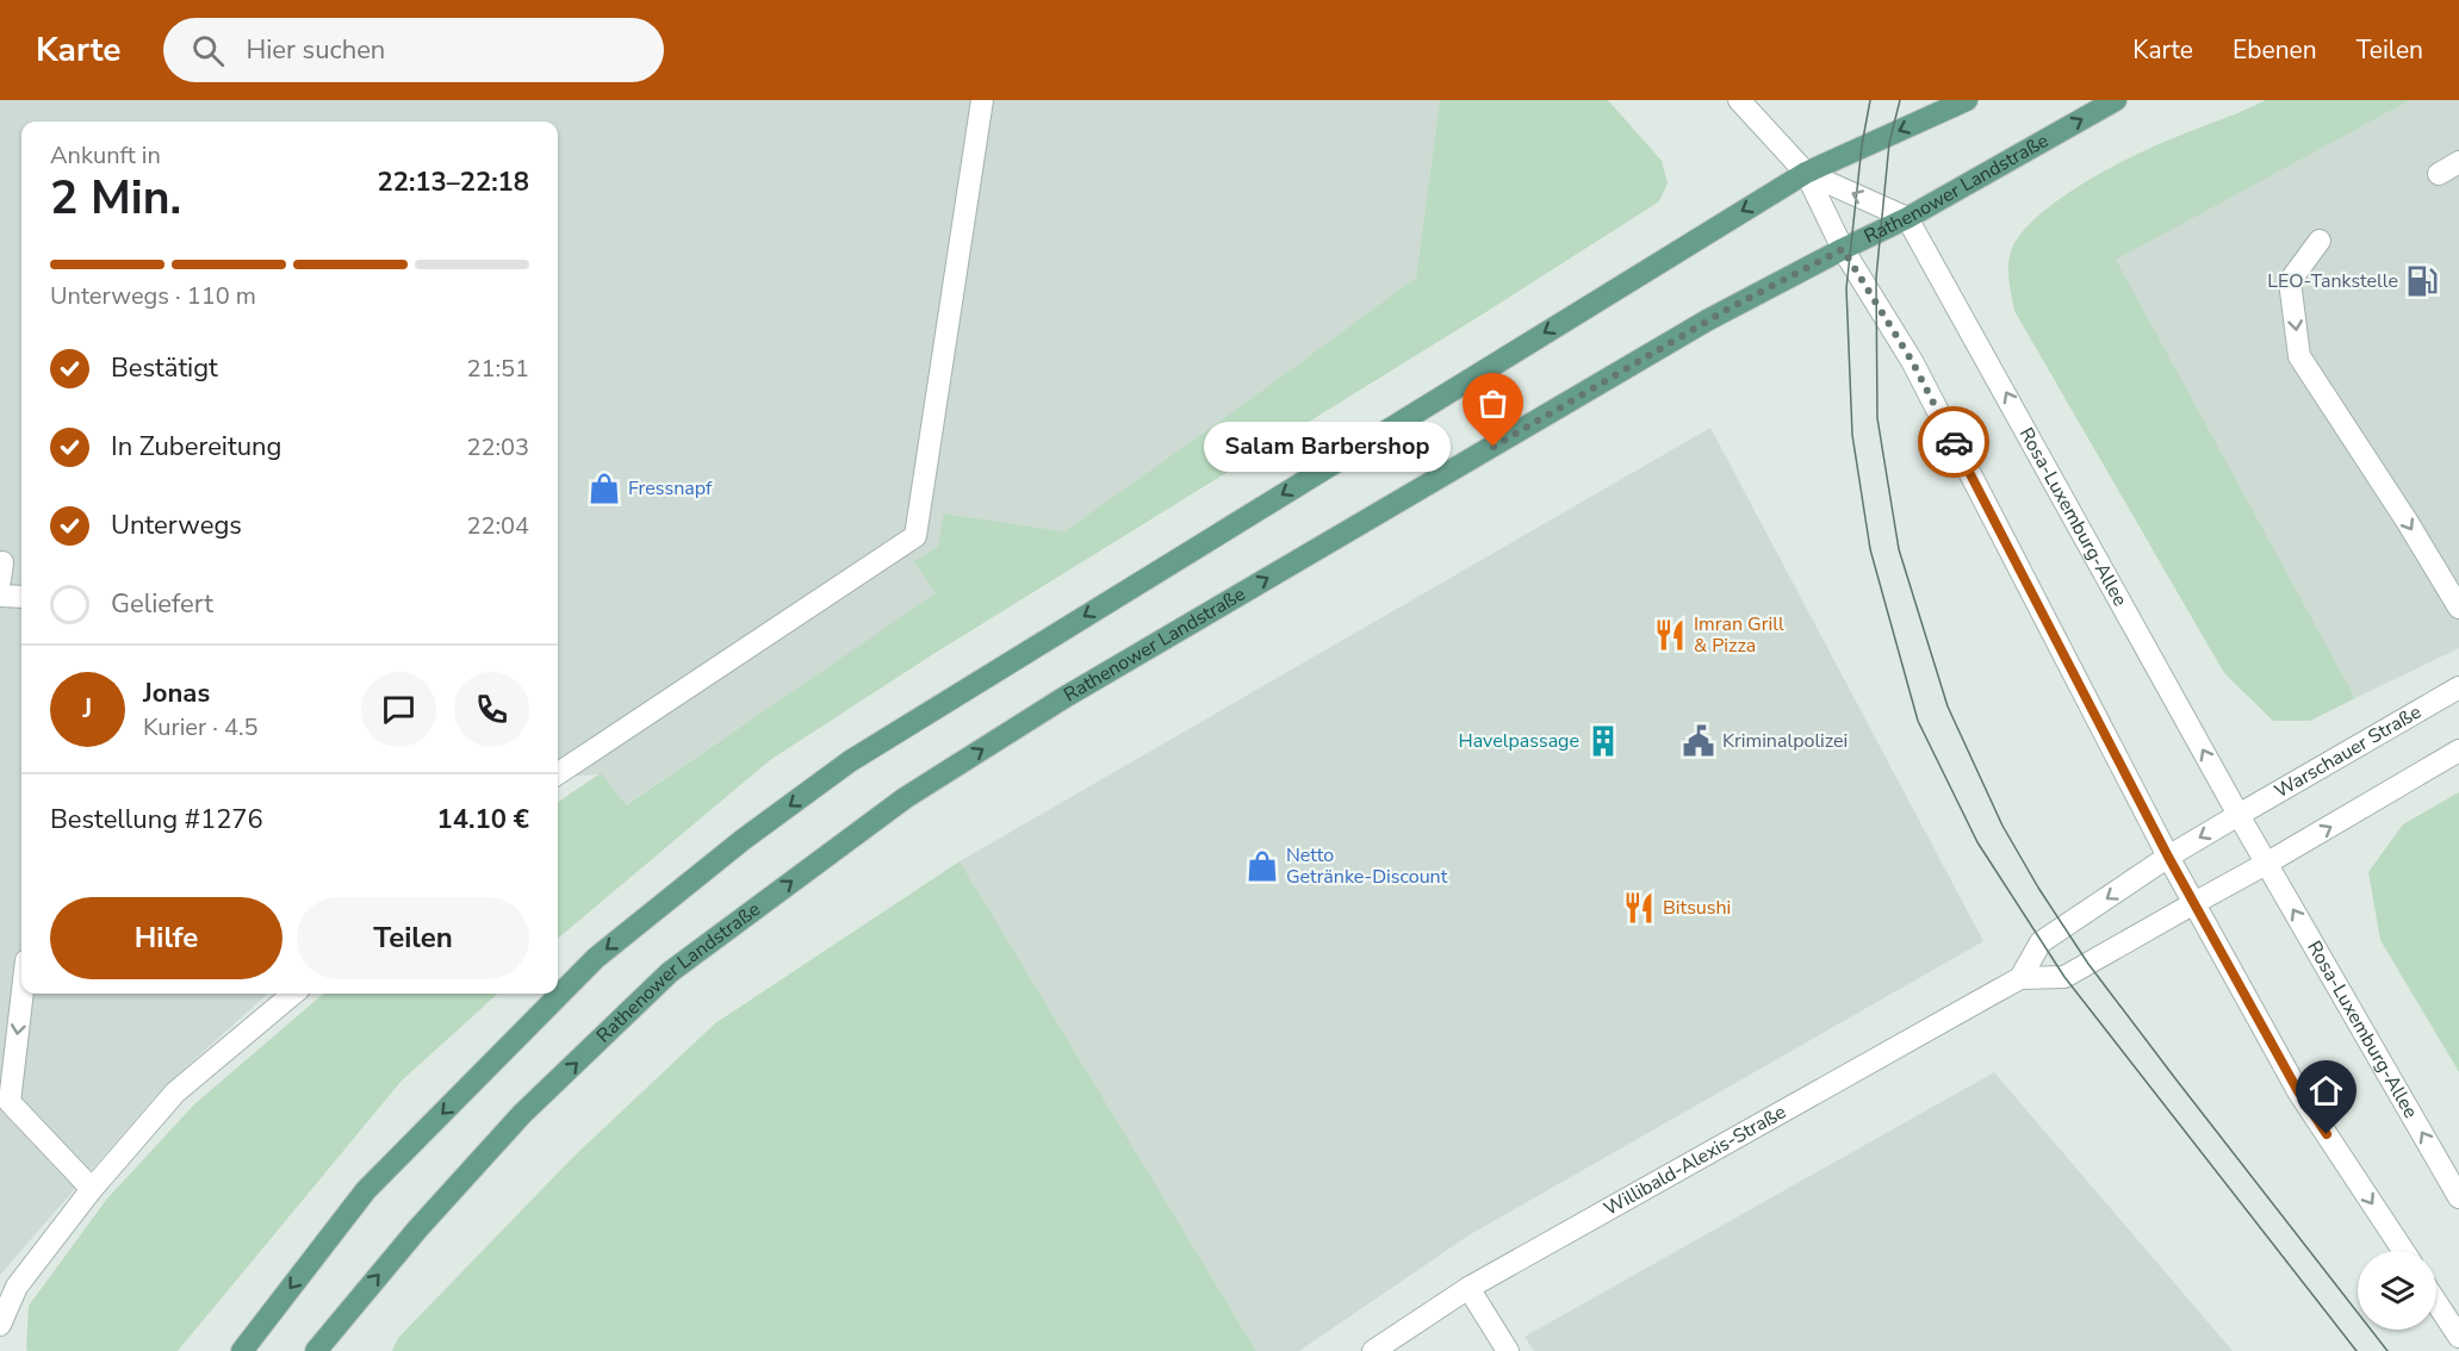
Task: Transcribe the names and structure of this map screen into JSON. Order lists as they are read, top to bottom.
{
  "streets": {
    "main road": ["Rathenower Landstraße"],
    "street": ["Rosa-Luxemburg-Allee", "Warschauer Straße", "Willibald-Alexis-Straße"]
  },
  "crossings": [
    ["Rathenower Landstraße", "Rosa-Luxemburg-Allee"],
    ["Rosa-Luxemburg-Allee", "Warschauer Straße"]
  ],
  "places": {
    "fuel station": ["LEO-Tankstelle"],
    "other": ["Salam Barbershop"],
    "shop": ["Fressnapf", "Netto Getränke-Discount"],
    "restaurant": ["Imran Grill & Pizza", "Bitsushi"],
    "building": ["Havelpassage"],
    "public building": ["Kriminalpolizei"]
  },
  "page": {
    "header": "Karte",
    "search": "Hier suchen",
    "nav": ["Karte", "Ebenen", "Teilen"],
    "heading": ["2 Min.", "Ankunft in", "22:13–22:18"],
    "panel": [
      "Jonas",
      "Kurier · 4.5",
      "Bestellung #1276",
      "14.10 €"
    ],
    "bar": "Unterwegs · 110 m",
    "list": [
      ["Bestätigt", "21:51"],
      ["In Zubereitung", "22:03"],
      ["Unterwegs", "22:04"],
      "Geliefert"
    ],
    "bubble": "Salam Barbershop",
    "round": "J",
    "buttons": ["Hilfe", "Teilen"]
  }
}
